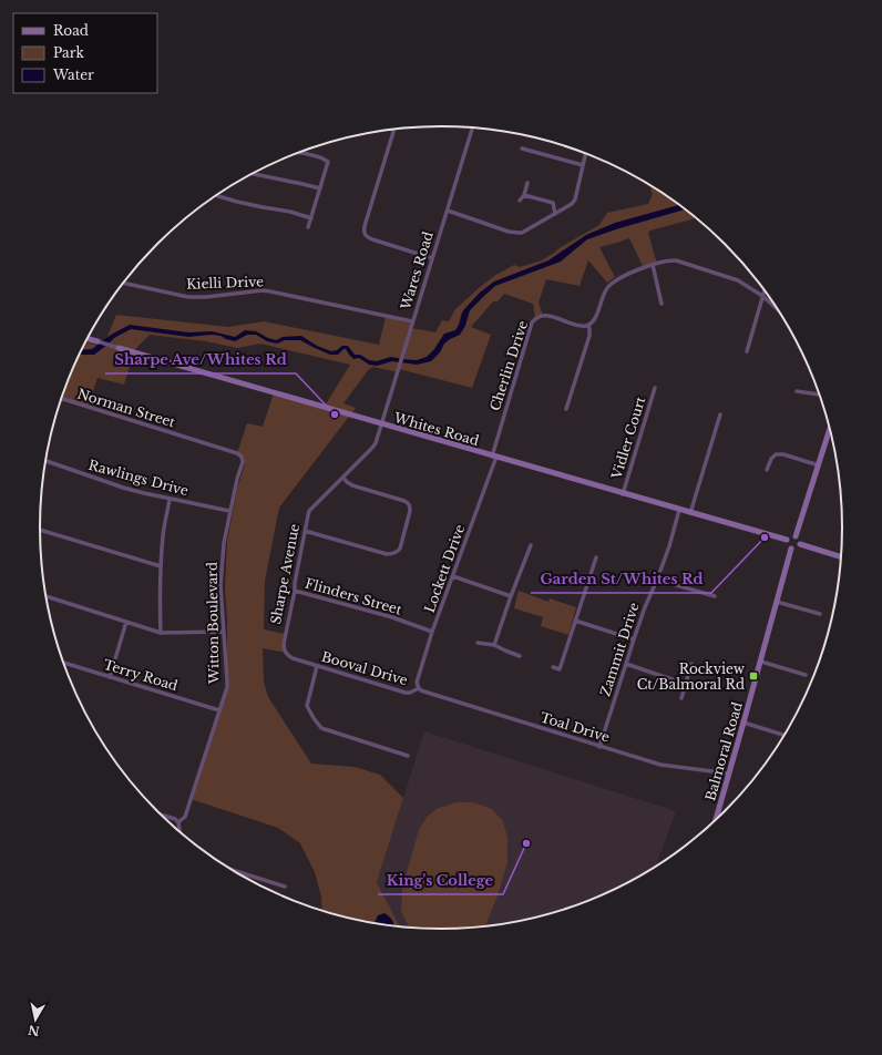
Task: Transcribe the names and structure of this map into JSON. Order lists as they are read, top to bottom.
{
  "streets": {
    "street": [
      "Wares Road",
      "Kielli Drive",
      "Cherlin Drive",
      "Norman Street",
      "Whites Road",
      "Vidler Court",
      "Rawlings Drive",
      "Lockett Drive",
      "Sharpe Avenue",
      "Flinders Street",
      "Witton Boulevard",
      "Zammit Drive",
      "Booval Drive",
      "Terry Road",
      "Toal Drive",
      "Balmoral Road"
    ]
  },
  "crossings": [
    ["Wares Road", "Kielli Drive"],
    ["Wares Road", "Whites Road"],
    ["Wares Road", "Sharpe Avenue"],
    ["Cherlin Drive", "Whites Road"],
    ["Cherlin Drive", "Lockett Drive"],
    ["Norman Street", "Witton Boulevard"],
    ["Whites Road", "Vidler Court"],
    ["Whites Road", "Lockett Drive"],
    ["Whites Road", "Sharpe Avenue"],
    ["Whites Road", "Zammit Drive"],
    ["Whites Road", "Balmoral Road"],
    ["Rawlings Drive", "Witton Boulevard"],
    ["Lockett Drive", "Flinders Street"],
    ["Lockett Drive", "Booval Drive"],
    ["Lockett Drive", "Toal Drive"],
    ["Sharpe Avenue", "Flinders Street"],
    ["Sharpe Avenue", "Booval Drive"],
    ["Witton Boulevard", "Terry Road"],
    ["Zammit Drive", "Toal Drive"],
    ["Booval Drive", "Toal Drive"],
    ["Toal Drive", "Balmoral Road"]
  ],
  "places": {
    "other": ["Sharpe Ave/Whites Rd", "Garden St/Whites Rd", "King's College"],
    "transit": ["Rockview Ct/Balmoral Rd"]
  },
  "legend": ["Road", "Park", "Water"],
  "north": "bottom"
}
